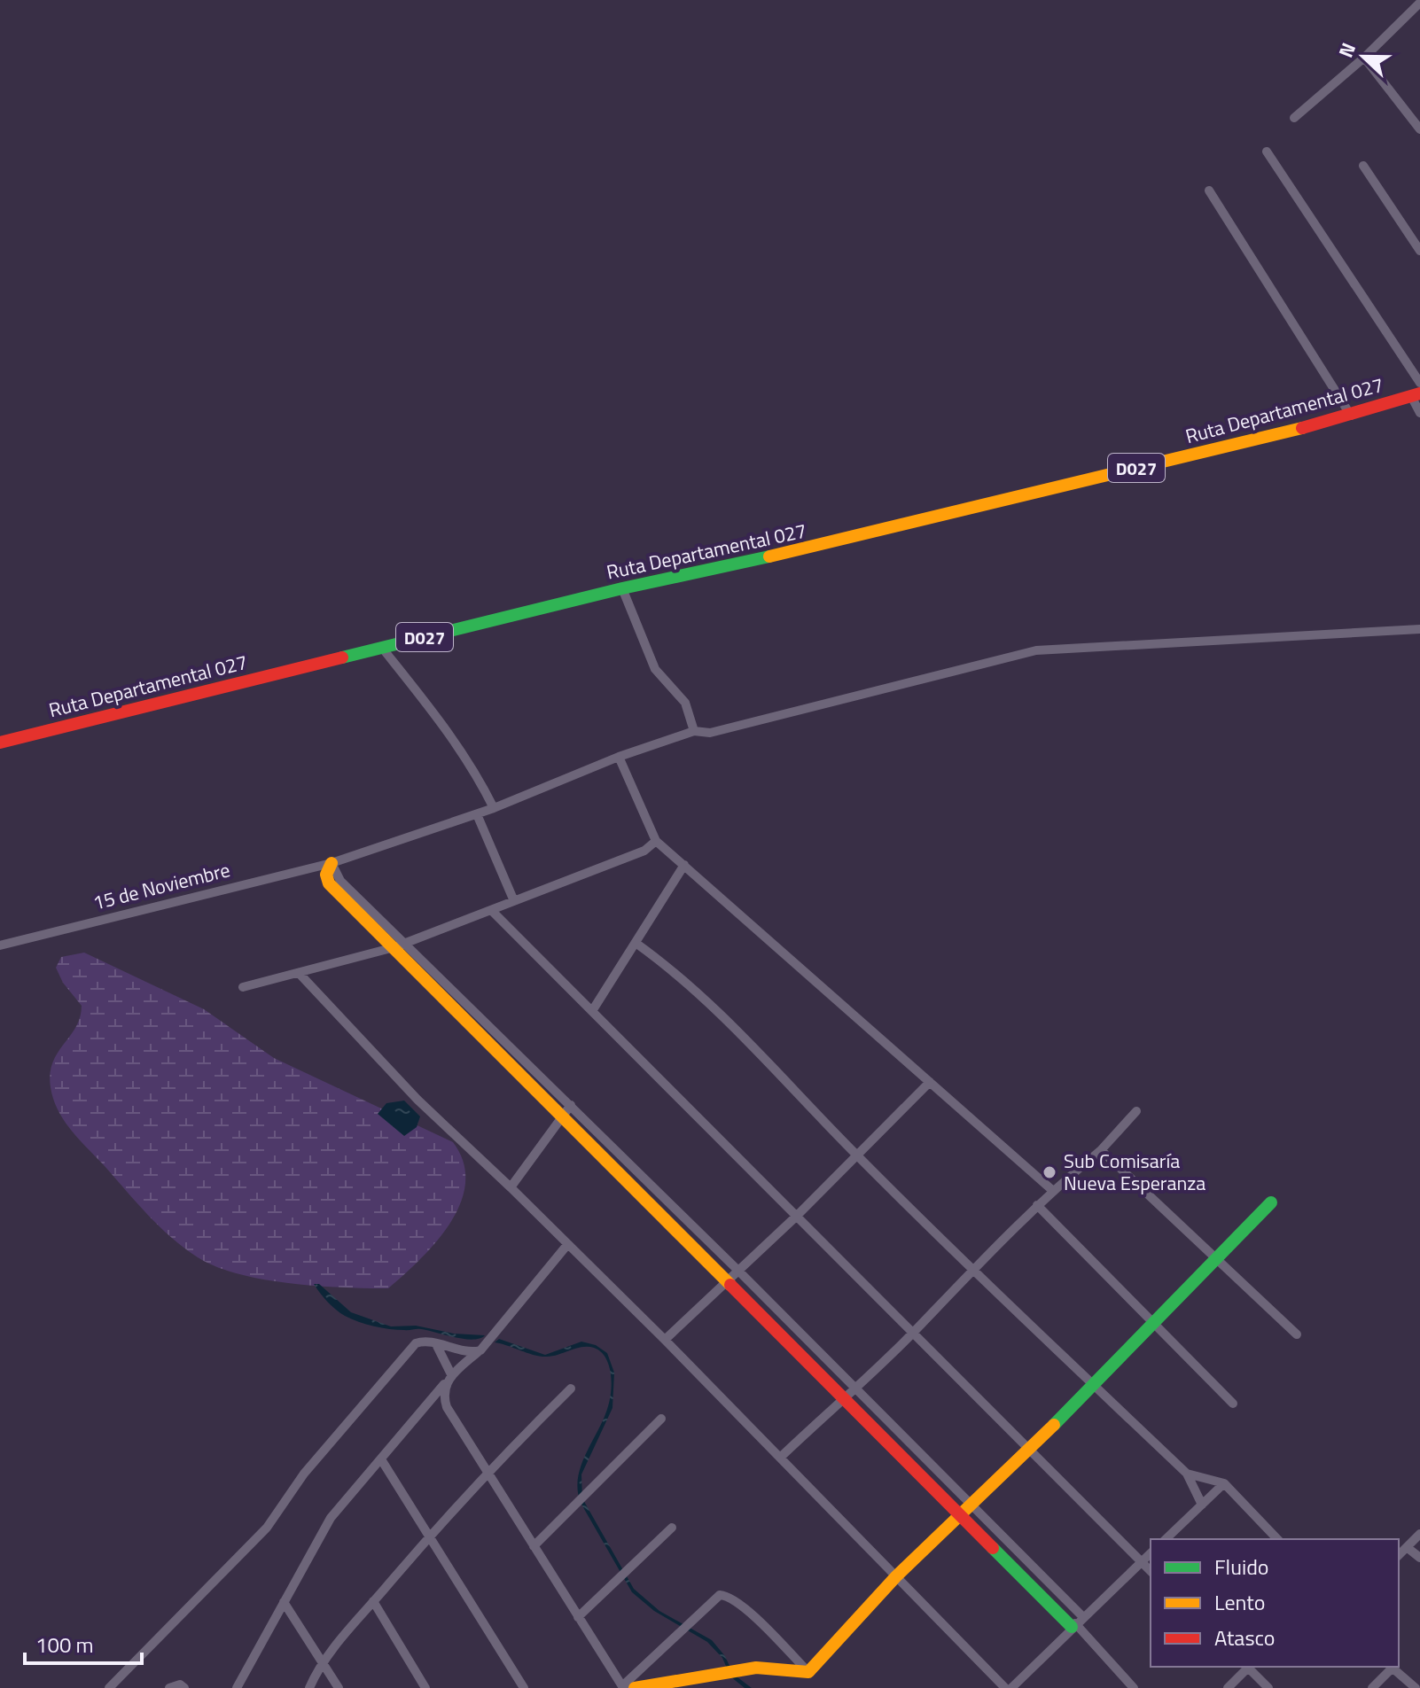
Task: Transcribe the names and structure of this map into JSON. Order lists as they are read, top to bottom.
{
  "streets": {
    "street": ["Ruta Departamental 027", "D027", "15 de Noviembre"]
  },
  "places": ["Sub Comisaría Nueva Esperanza"],
  "legend": ["Fluido", "Lento", "Atasco"],
  "scale_bar": "100 m",
  "north": "left"
}
